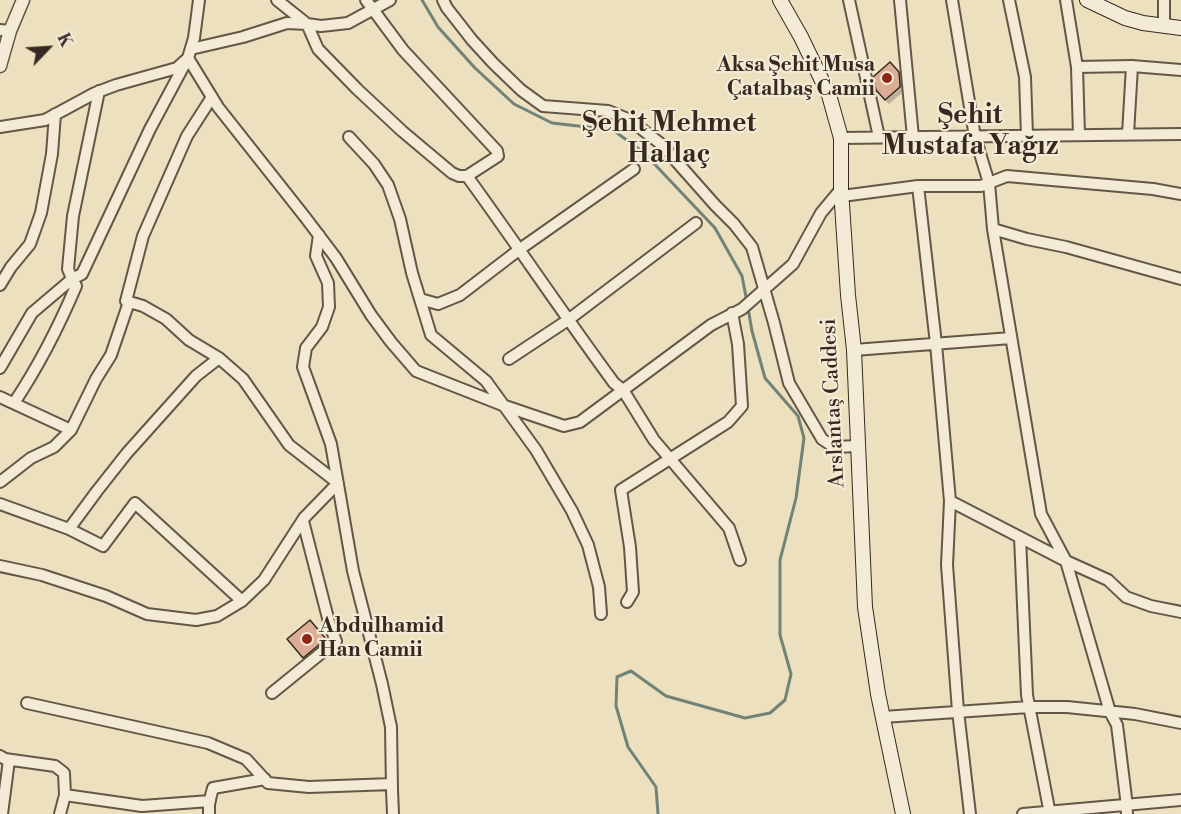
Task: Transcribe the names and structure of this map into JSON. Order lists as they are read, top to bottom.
{
  "streets": {
    "main road": ["Arslantaş Caddesi"]
  },
  "districts": ["Şehit Mustafa Yağız", "Şehit Mehmet Hallaç"],
  "places": ["Aksa Şehit Musa Çatalbaş Camii", "Abdulhamid Han Camii"],
  "north": "top right"
}
